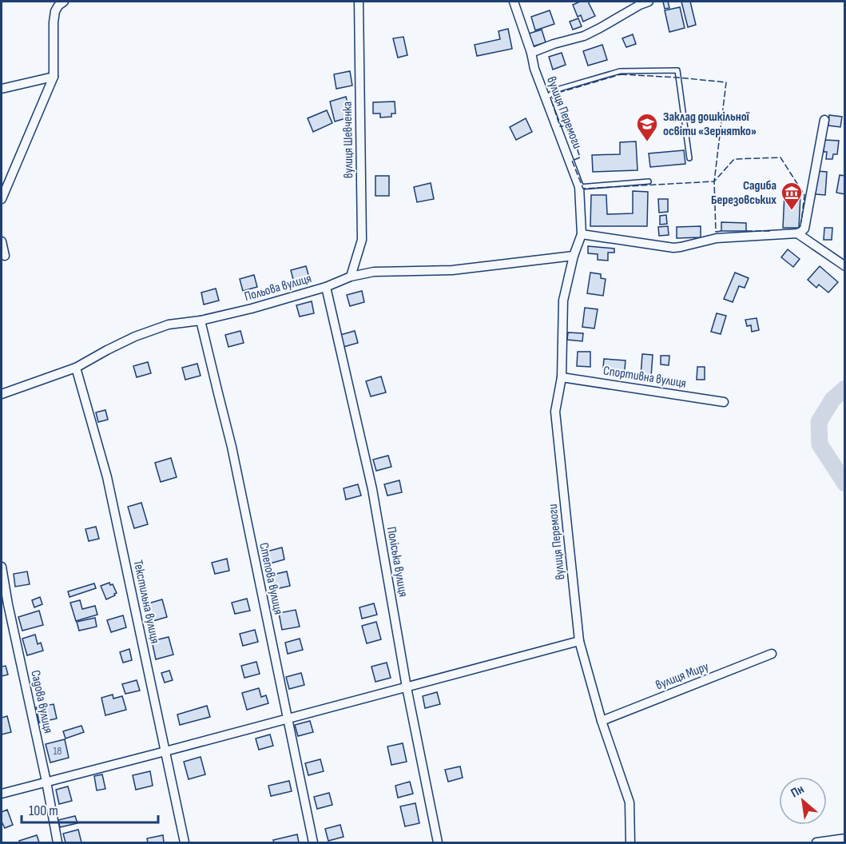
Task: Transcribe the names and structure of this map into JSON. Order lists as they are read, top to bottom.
{
  "streets": {
    "street": [
      "вулиця Перемоги",
      "вулиця Шевченка",
      "Польова вулиця",
      "Спортивна вулиця",
      "Поліська вулиця",
      "Степова вулиця",
      "Текстильна вулиця",
      "вулиця Миру",
      "Садова вулиця"
    ]
  },
  "crossings": [
    ["вулиця Перемоги", "Польова вулиця"],
    ["вулиця Перемоги", "Спортивна вулиця"],
    ["вулиця Перемоги", "вулиця Миру"],
    ["вулиця Шевченка", "Польова вулиця"],
    ["Польова вулиця", "Поліська вулиця"],
    ["Польова вулиця", "Степова вулиця"],
    ["Польова вулиця", "Текстильна вулиця"]
  ],
  "places": {
    "school or university": ["Заклад дошкільної освіти «Зернятко»"],
    "museum": ["Садиба Березовських"]
  },
  "house_numbers": ["18"],
  "scale_bar": "100 m",
  "north": "top left"
}
